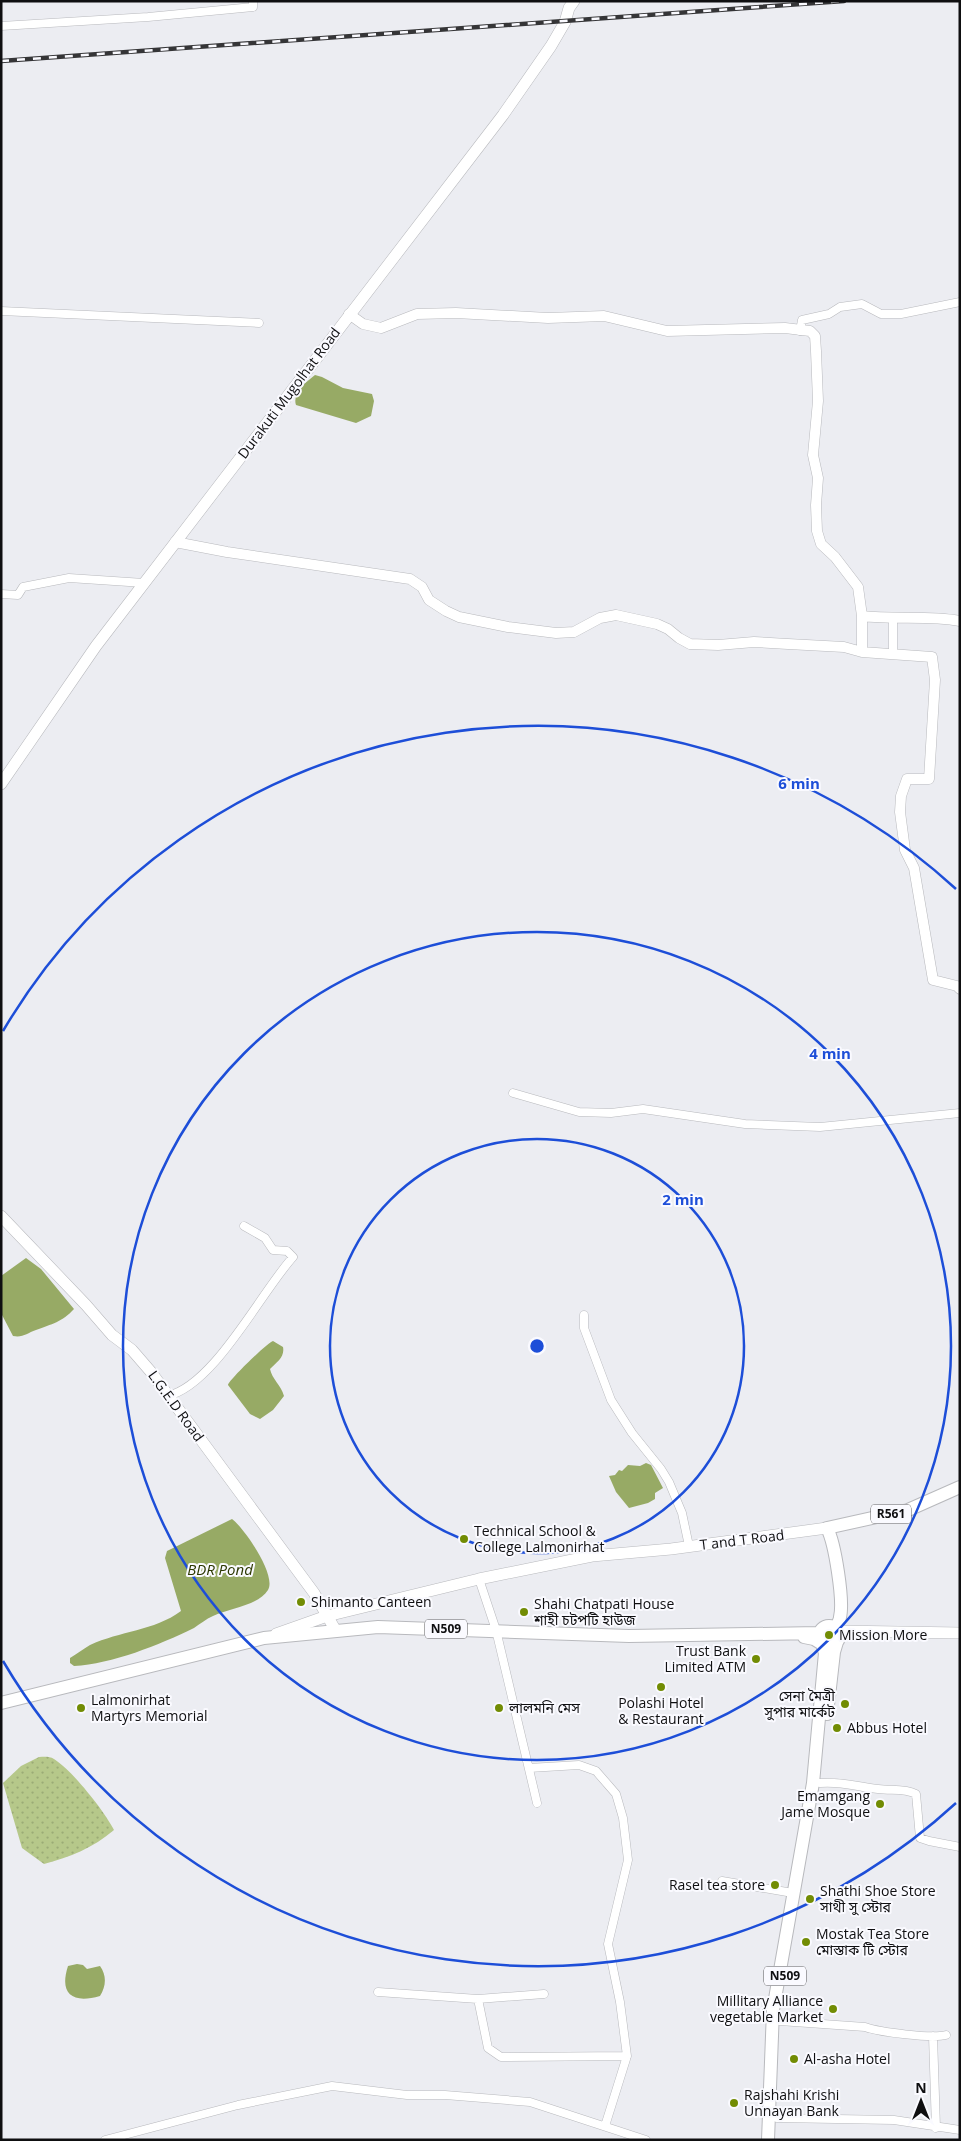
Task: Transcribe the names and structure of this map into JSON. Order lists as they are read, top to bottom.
{
  "streets": {
    "main road": [
      "Durakuti Mugolhat Road",
      "L.G.E.D Road",
      "R561",
      "T and T Road",
      "N509"
    ]
  },
  "crossings": [
    ["L.G.E.D Road", "T and T Road"],
    ["L.G.E.D Road", "N509"],
    ["T and T Road", "N509"]
  ],
  "water": ["BDR Pond"],
  "places": [
    "Technical School & College Lalmonirhat",
    "Shimanto Canteen",
    "Shahi Chatpati House শাহী চটপটি হাউজ",
    "Mission More",
    "Trust Bank Limited ATM",
    "Polashi Hotel & Restaurant",
    "সেনা মৈত্রী সুপার মার্কেট",
    "Lalmonirhat Martyrs Memorial",
    "লালমনি মেস",
    "Abbus Hotel",
    "Emamgang Jame Mosque",
    "Rasel tea store",
    "Shathi Shoe Store সাথী সু স্টোর",
    "Mostak Tea Store মোস্তাক টি স্টোর",
    "Millitary Alliance vegetable Market",
    "Al-asha Hotel",
    "Rajshahi Krishi Unnayan Bank"
  ],
  "north": "top",
  "rings": ["6 min", "4 min", "2 min"]
}
